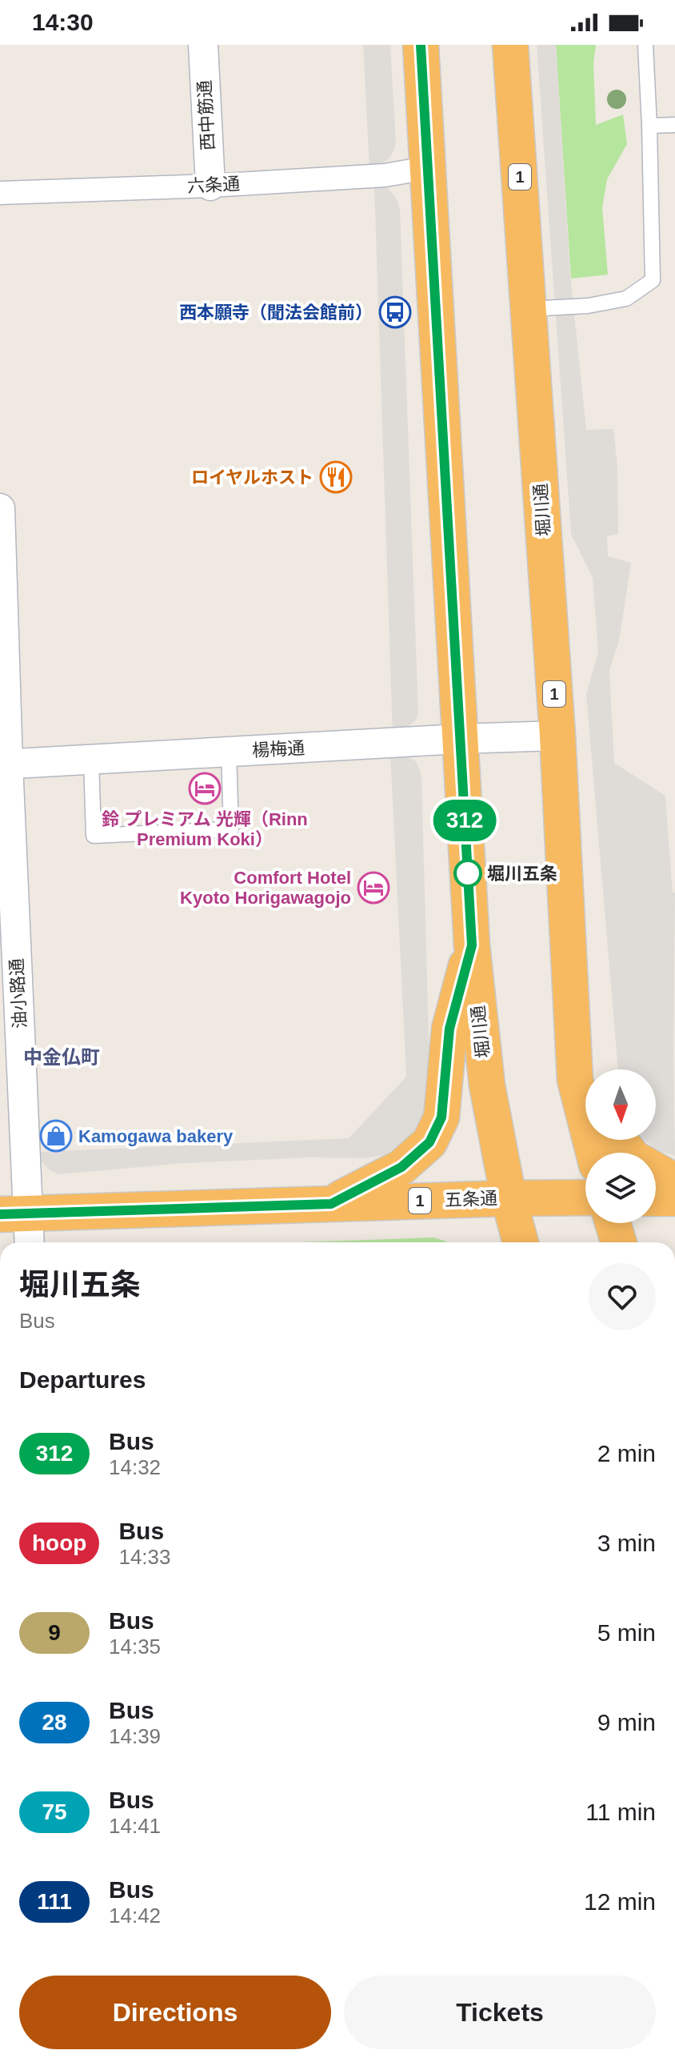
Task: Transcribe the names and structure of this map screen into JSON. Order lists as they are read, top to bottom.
{
  "streets": {
    "highway": ["1", "堀川通", "五条通"],
    "street": [
      "西中筋通",
      "六条通",
      "楊梅通",
      "油小路通"
    ]
  },
  "crossings": [
    ["西中筋通", "六条通"],
    ["六条通", "堀川通"],
    ["堀川通", "楊梅通"],
    ["堀川通", "五条通"],
    ["楊梅通", "油小路通"],
    ["油小路通", "五条通"]
  ],
  "districts": ["中金仏町"],
  "places": {
    "bus stop": ["西本願寺（聞法会館前）"],
    "restaurant": ["ロイヤルホスト"],
    "hotel": ["鈴 プレミアム 光輝（Rinn Premium Koki）", "Comfort Hotel Kyoto Horigawagojo"],
    "other": ["堀川五条"],
    "shop": ["Kamogawa bakery"]
  },
  "lines": ["bus line 312"],
  "north": "bottom",
  "page": {
    "status": "14:30",
    "on_map": "312",
    "heading": [
      ["堀川五条", "Bus"],
      "Departures"
    ],
    "list": [
      {
        "mark": "312",
        "name": "Bus",
        "note": "14:32",
        "value": "2 min"
      },
      {
        "mark": "hoop",
        "name": "Bus",
        "note": "14:33",
        "value": "3 min"
      },
      {
        "mark": "9",
        "name": "Bus",
        "note": "14:35",
        "value": "5 min"
      },
      {
        "mark": "28",
        "name": "Bus",
        "note": "14:39",
        "value": "9 min"
      },
      {
        "mark": "75",
        "name": "Bus",
        "note": "14:41",
        "value": "11 min"
      },
      {
        "mark": "111",
        "name": "Bus",
        "note": "14:42",
        "value": "12 min"
      }
    ],
    "buttons": ["Directions", "Tickets"]
  }
}
